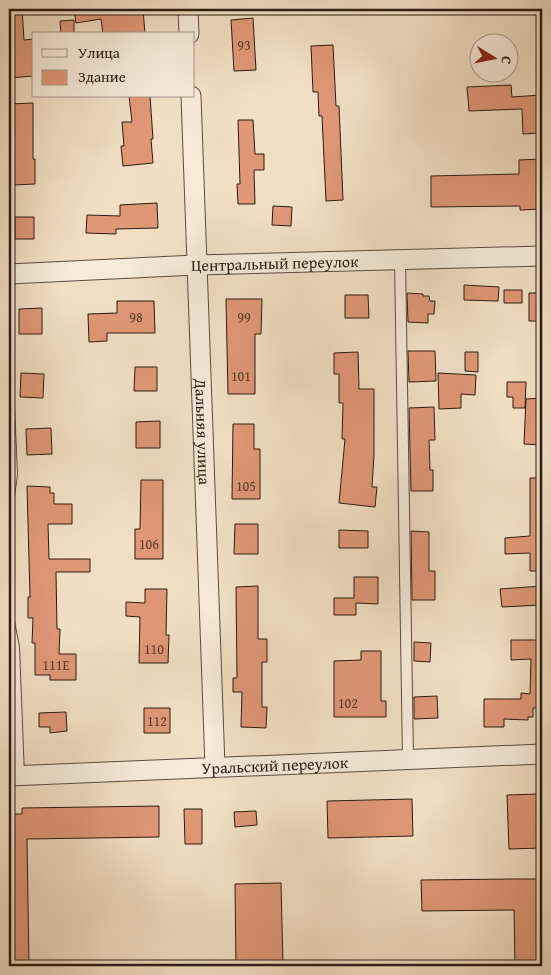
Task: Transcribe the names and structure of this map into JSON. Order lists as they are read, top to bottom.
{
  "streets": {
    "street": ["Центральный переулок", "Дальняя улица", "Уральский переулок"]
  },
  "crossings": [
    ["Центральный переулок", "Дальняя улица"],
    ["Дальняя улица", "Уральский переулок"]
  ],
  "house_numbers": [
    "93",
    "98",
    "99",
    "101",
    "105",
    "106",
    "110",
    "111Е",
    "102",
    "112"
  ],
  "legend": ["Улица", "Здание"],
  "north": "right"
}
